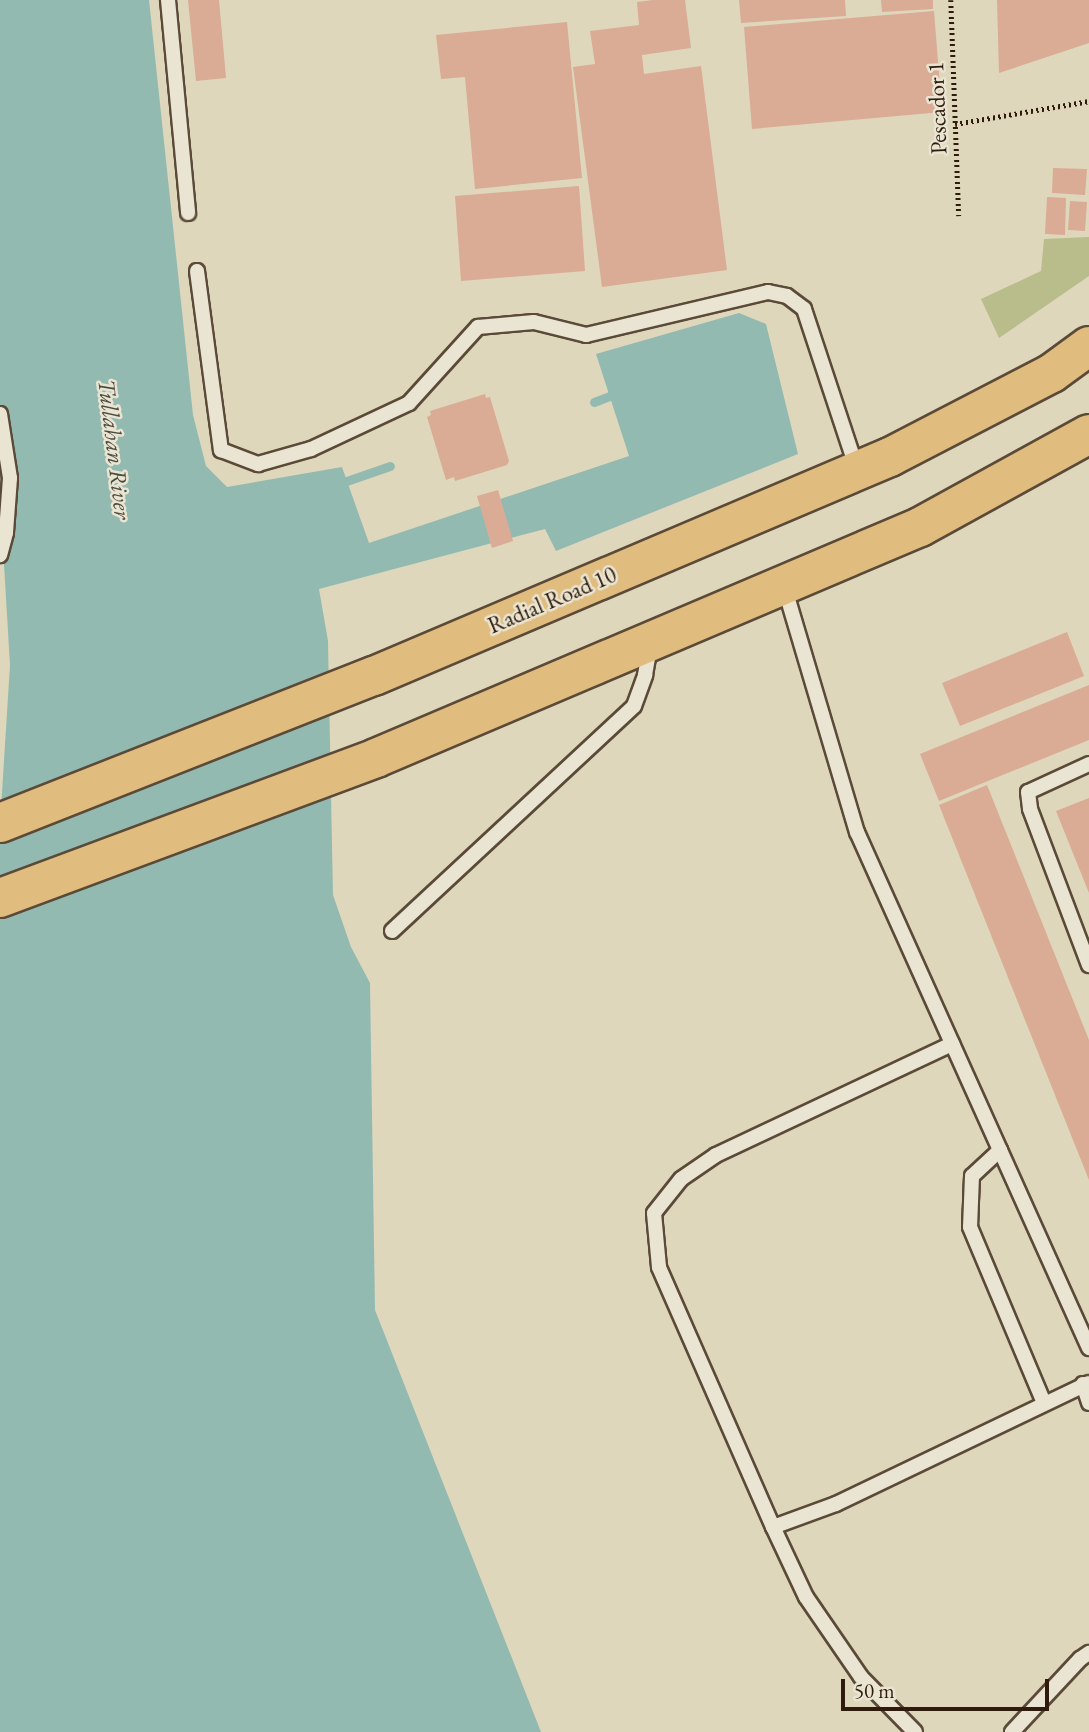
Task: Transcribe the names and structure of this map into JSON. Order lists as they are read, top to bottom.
{
  "streets": {
    "highway": ["Radial Road 10"],
    "path": ["Pescador 1"]
  },
  "water": ["Tullahan River"],
  "scale_bar": "50 m"
}
